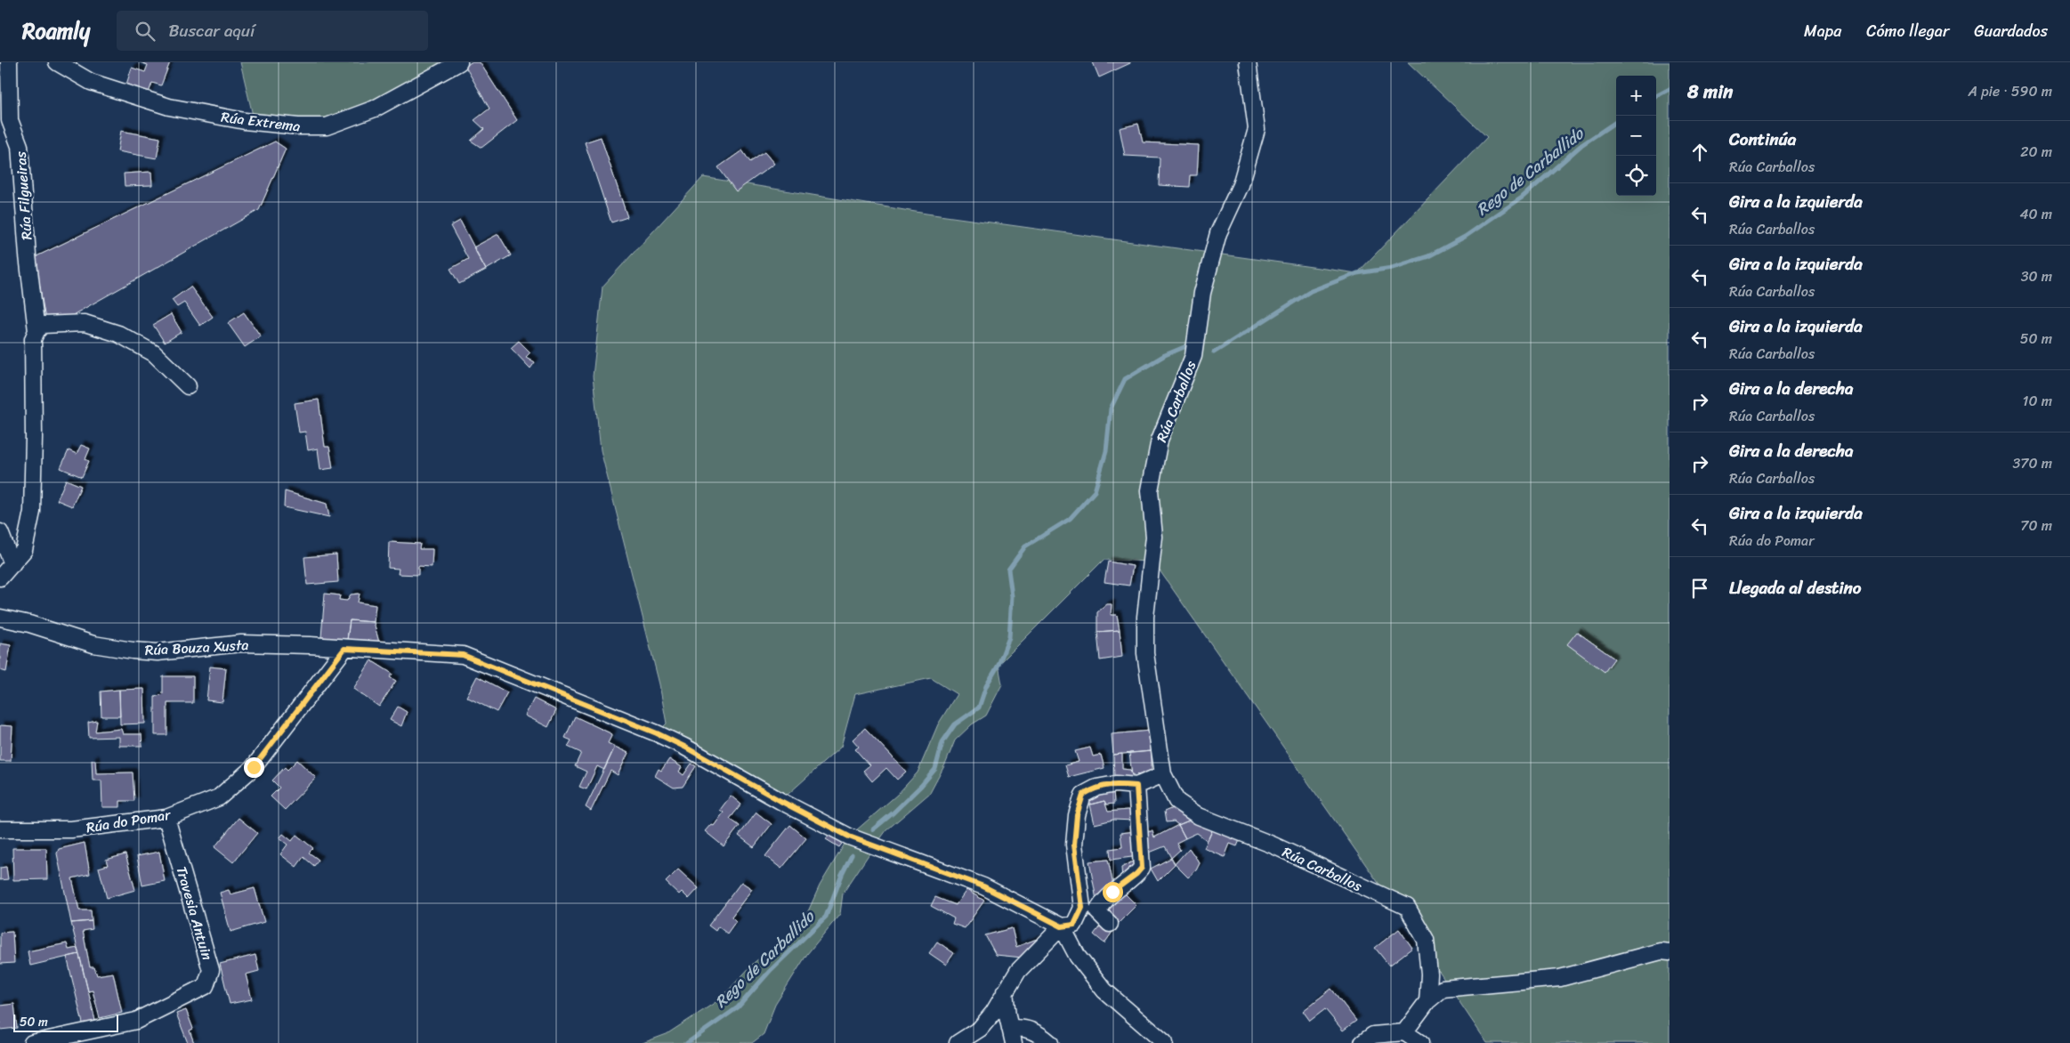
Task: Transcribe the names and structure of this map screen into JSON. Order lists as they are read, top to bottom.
{
  "streets": {
    "street": [
      "Rúa Extrema",
      "Rúa Filgueiras",
      "Rúa Carballos",
      "Rúa Bouza Xusta",
      "Rúa do Pomar",
      "Travesia Antuin"
    ]
  },
  "crossings": [
    ["Rúa Bouza Xusta", "Rúa do Pomar"],
    ["Rúa do Pomar", "Travesia Antuin"]
  ],
  "water": ["Rego de Carballido"],
  "scale_bar": "50 m",
  "page": {
    "header": "Roamly",
    "search": "Buscar aquí",
    "nav": ["Mapa", "Cómo llegar", "Guardados"],
    "heading": ["8 min", "A pie · 590 m"],
    "map_buttons": ["+", "−"],
    "list": [
      ["Continúa", "Rúa Carballos", "20 m"],
      ["Gira a la izquierda", "Rúa Carballos", "40 m"],
      ["Gira a la izquierda", "Rúa Carballos", "30 m"],
      ["Gira a la izquierda", "Rúa Carballos", "50 m"],
      ["Gira a la derecha", "Rúa Carballos", "10 m"],
      ["Gira a la derecha", "Rúa Carballos", "370 m"],
      ["Gira a la izquierda", "Rúa do Pomar", "70 m"],
      "Llegada al destino"
    ],
    "scale": "50 m"
  }
}
